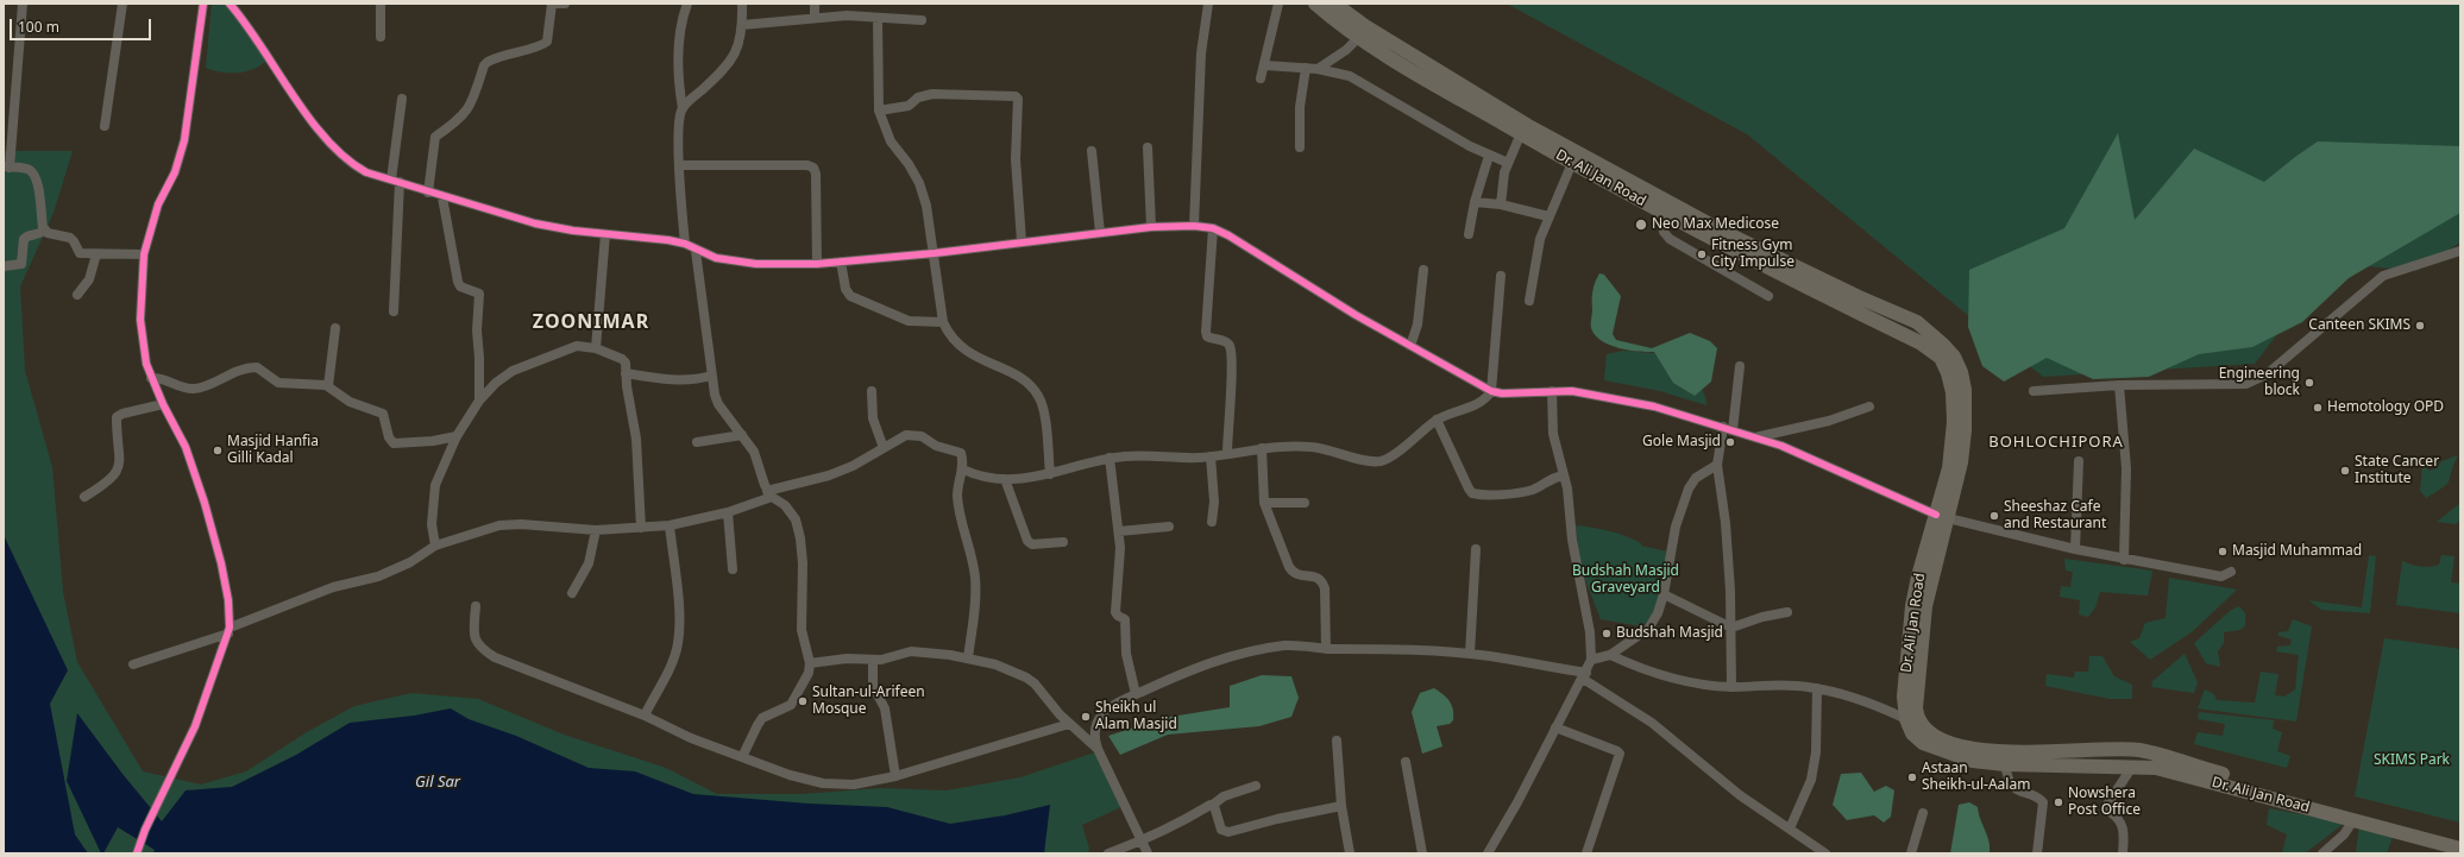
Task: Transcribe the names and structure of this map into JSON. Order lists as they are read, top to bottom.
{
  "streets": {
    "main road": ["Dr. Ali Jan Road"]
  },
  "districts": ["ZOONIMAR", "BOHLOCHIPORA"],
  "water": ["Gil Sar"],
  "parks": ["Budshah Masjid Graveyard", "SKIMS Park"],
  "places": [
    "Neo Max Medicose",
    "Fitness Gym City Impulse",
    "Canteen SKIMS",
    "Engineering block",
    "Hemotology OPD",
    "Gole Masjid",
    "Masjid Hanfia Gilli Kadal",
    "State Cancer Institute",
    "Sheeshaz Cafe and Restaurant",
    "Masjid Muhammad",
    "Budshah Masjid",
    "Sultan-ul-Arifeen Mosque",
    "Sheikh ul Alam Masjid",
    "Astaan Sheikh-ul-Aalam",
    "Nowshera Post Office"
  ],
  "scale_bar": "100 m"
}
